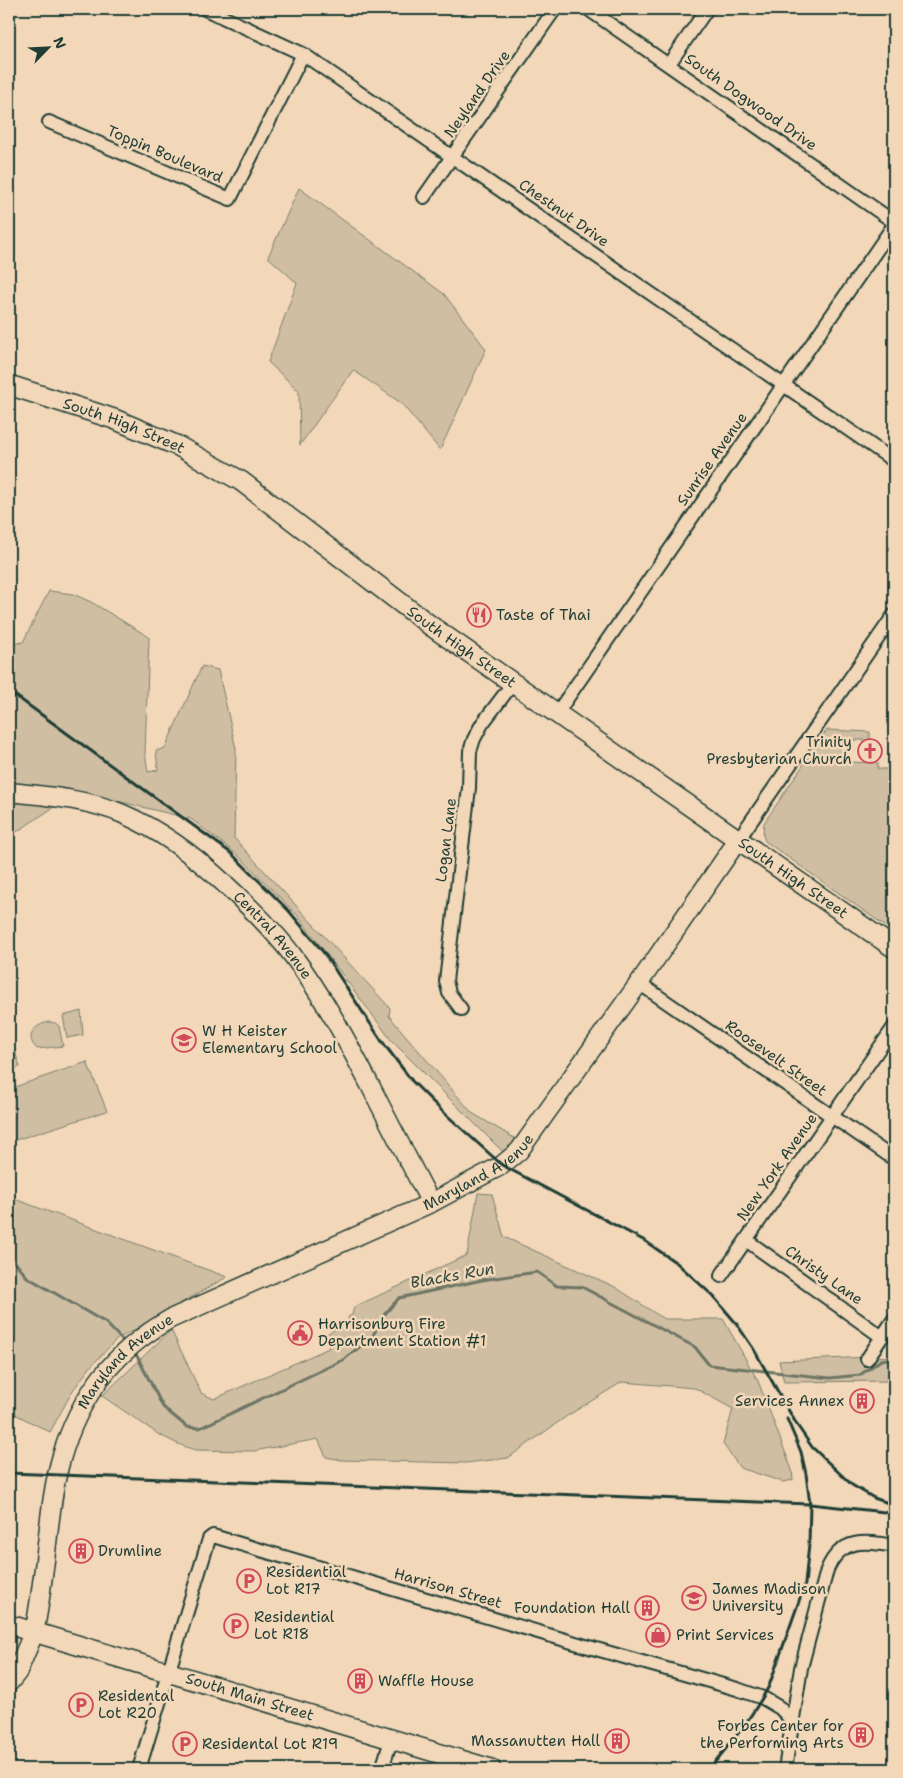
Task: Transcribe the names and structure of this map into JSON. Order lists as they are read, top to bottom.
{
  "streets": {
    "main road": [
      "South High Street",
      "Central Avenue",
      "Maryland Avenue",
      "South Main Street"
    ],
    "street": [
      "Neyland Drive",
      "South Dogwood Drive",
      "Toppin Boulevard",
      "Chestnut Drive",
      "Sunrise Avenue",
      "Logan Lane",
      "Roosevelt Street",
      "New York Avenue",
      "Christy Lane",
      "Harrison Street"
    ]
  },
  "crossings": [
    ["Neyland Drive", "Chestnut Drive"],
    ["South Dogwood Drive", "Sunrise Avenue"],
    ["Toppin Boulevard", "Chestnut Drive"],
    ["Chestnut Drive", "Sunrise Avenue"],
    ["South High Street", "Sunrise Avenue"],
    ["South High Street", "Logan Lane"],
    ["South High Street", "Maryland Avenue"],
    ["Central Avenue", "Maryland Avenue"],
    ["Roosevelt Street", "New York Avenue"],
    ["Roosevelt Street", "Maryland Avenue"],
    ["New York Avenue", "Christy Lane"],
    ["Maryland Avenue", "South Main Street"],
    ["Harrison Street", "South Main Street"]
  ],
  "water": ["Blacks Run"],
  "places": {
    "restaurant": ["Taste of Thai"],
    "church": ["Trinity Presbyterian Church"],
    "school or university": ["W H Keister Elementary School", "James Madison University"],
    "public building": ["Harrisonburg Fire Department Station #1"],
    "building": [
      "Services Annex",
      "Drumline",
      "Foundation Hall",
      "Waffle House",
      "Forbes Center for the Performing Arts",
      "Massanutten Hall"
    ],
    "parking": [
      "Residential Lot R17",
      "Residential Lot R18",
      "Residental Lot R20",
      "Residental Lot R19"
    ],
    "shop": ["Print Services"]
  },
  "north": "top right"
}
